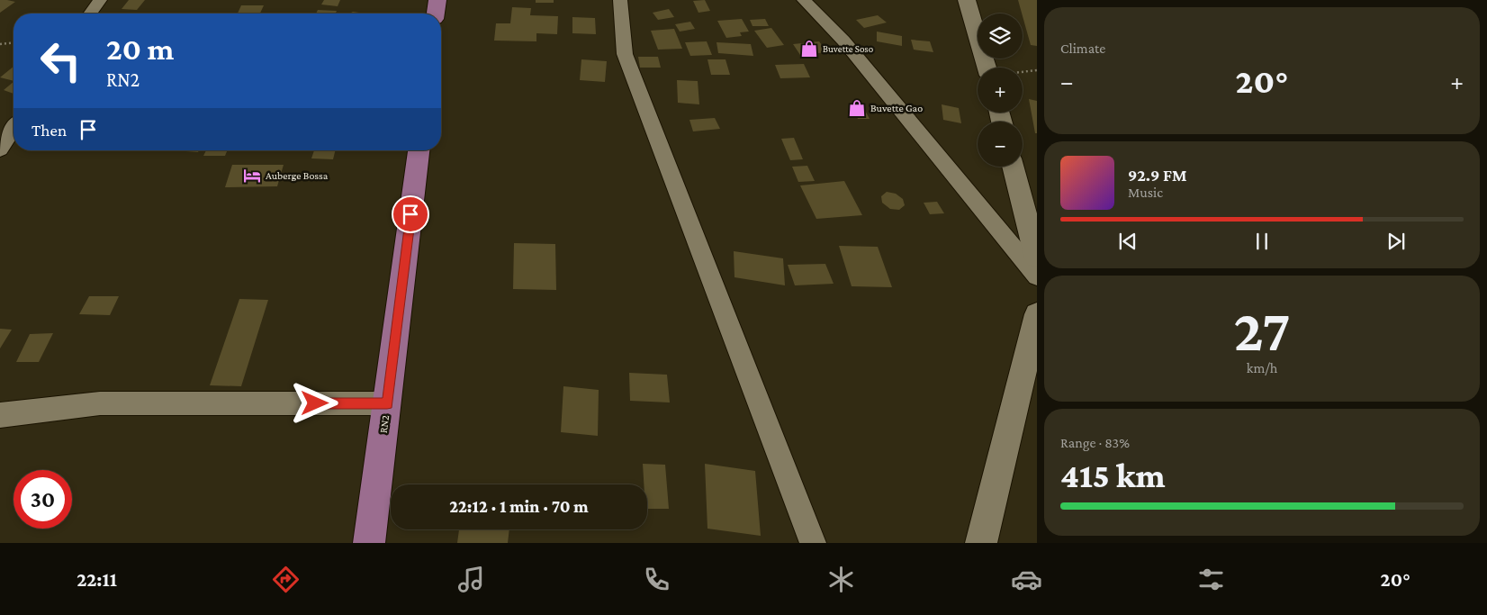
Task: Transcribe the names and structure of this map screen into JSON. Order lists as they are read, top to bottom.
{
  "streets": {
    "main road": ["RN2"]
  },
  "places": {
    "shop": ["Buvette Soso", "Buvette Gao"],
    "hotel": ["Auberge Bossa"]
  },
  "page": {
    "tile": [
      "Climate",
      ["27", "km/h"],
      ["Range · 83%", "415 km"]
    ],
    "map_buttons": ["+", "−"],
    "turn": ["20 m", "RN2"],
    "heat": ["−", "20°", "+"],
    "then": "Then",
    "song": ["92.9 FM", "Music"],
    "limit": "30",
    "trip": "22:12 · 1 min · 70 m",
    "tabs": ["22:11", "20°"]
  }
}
